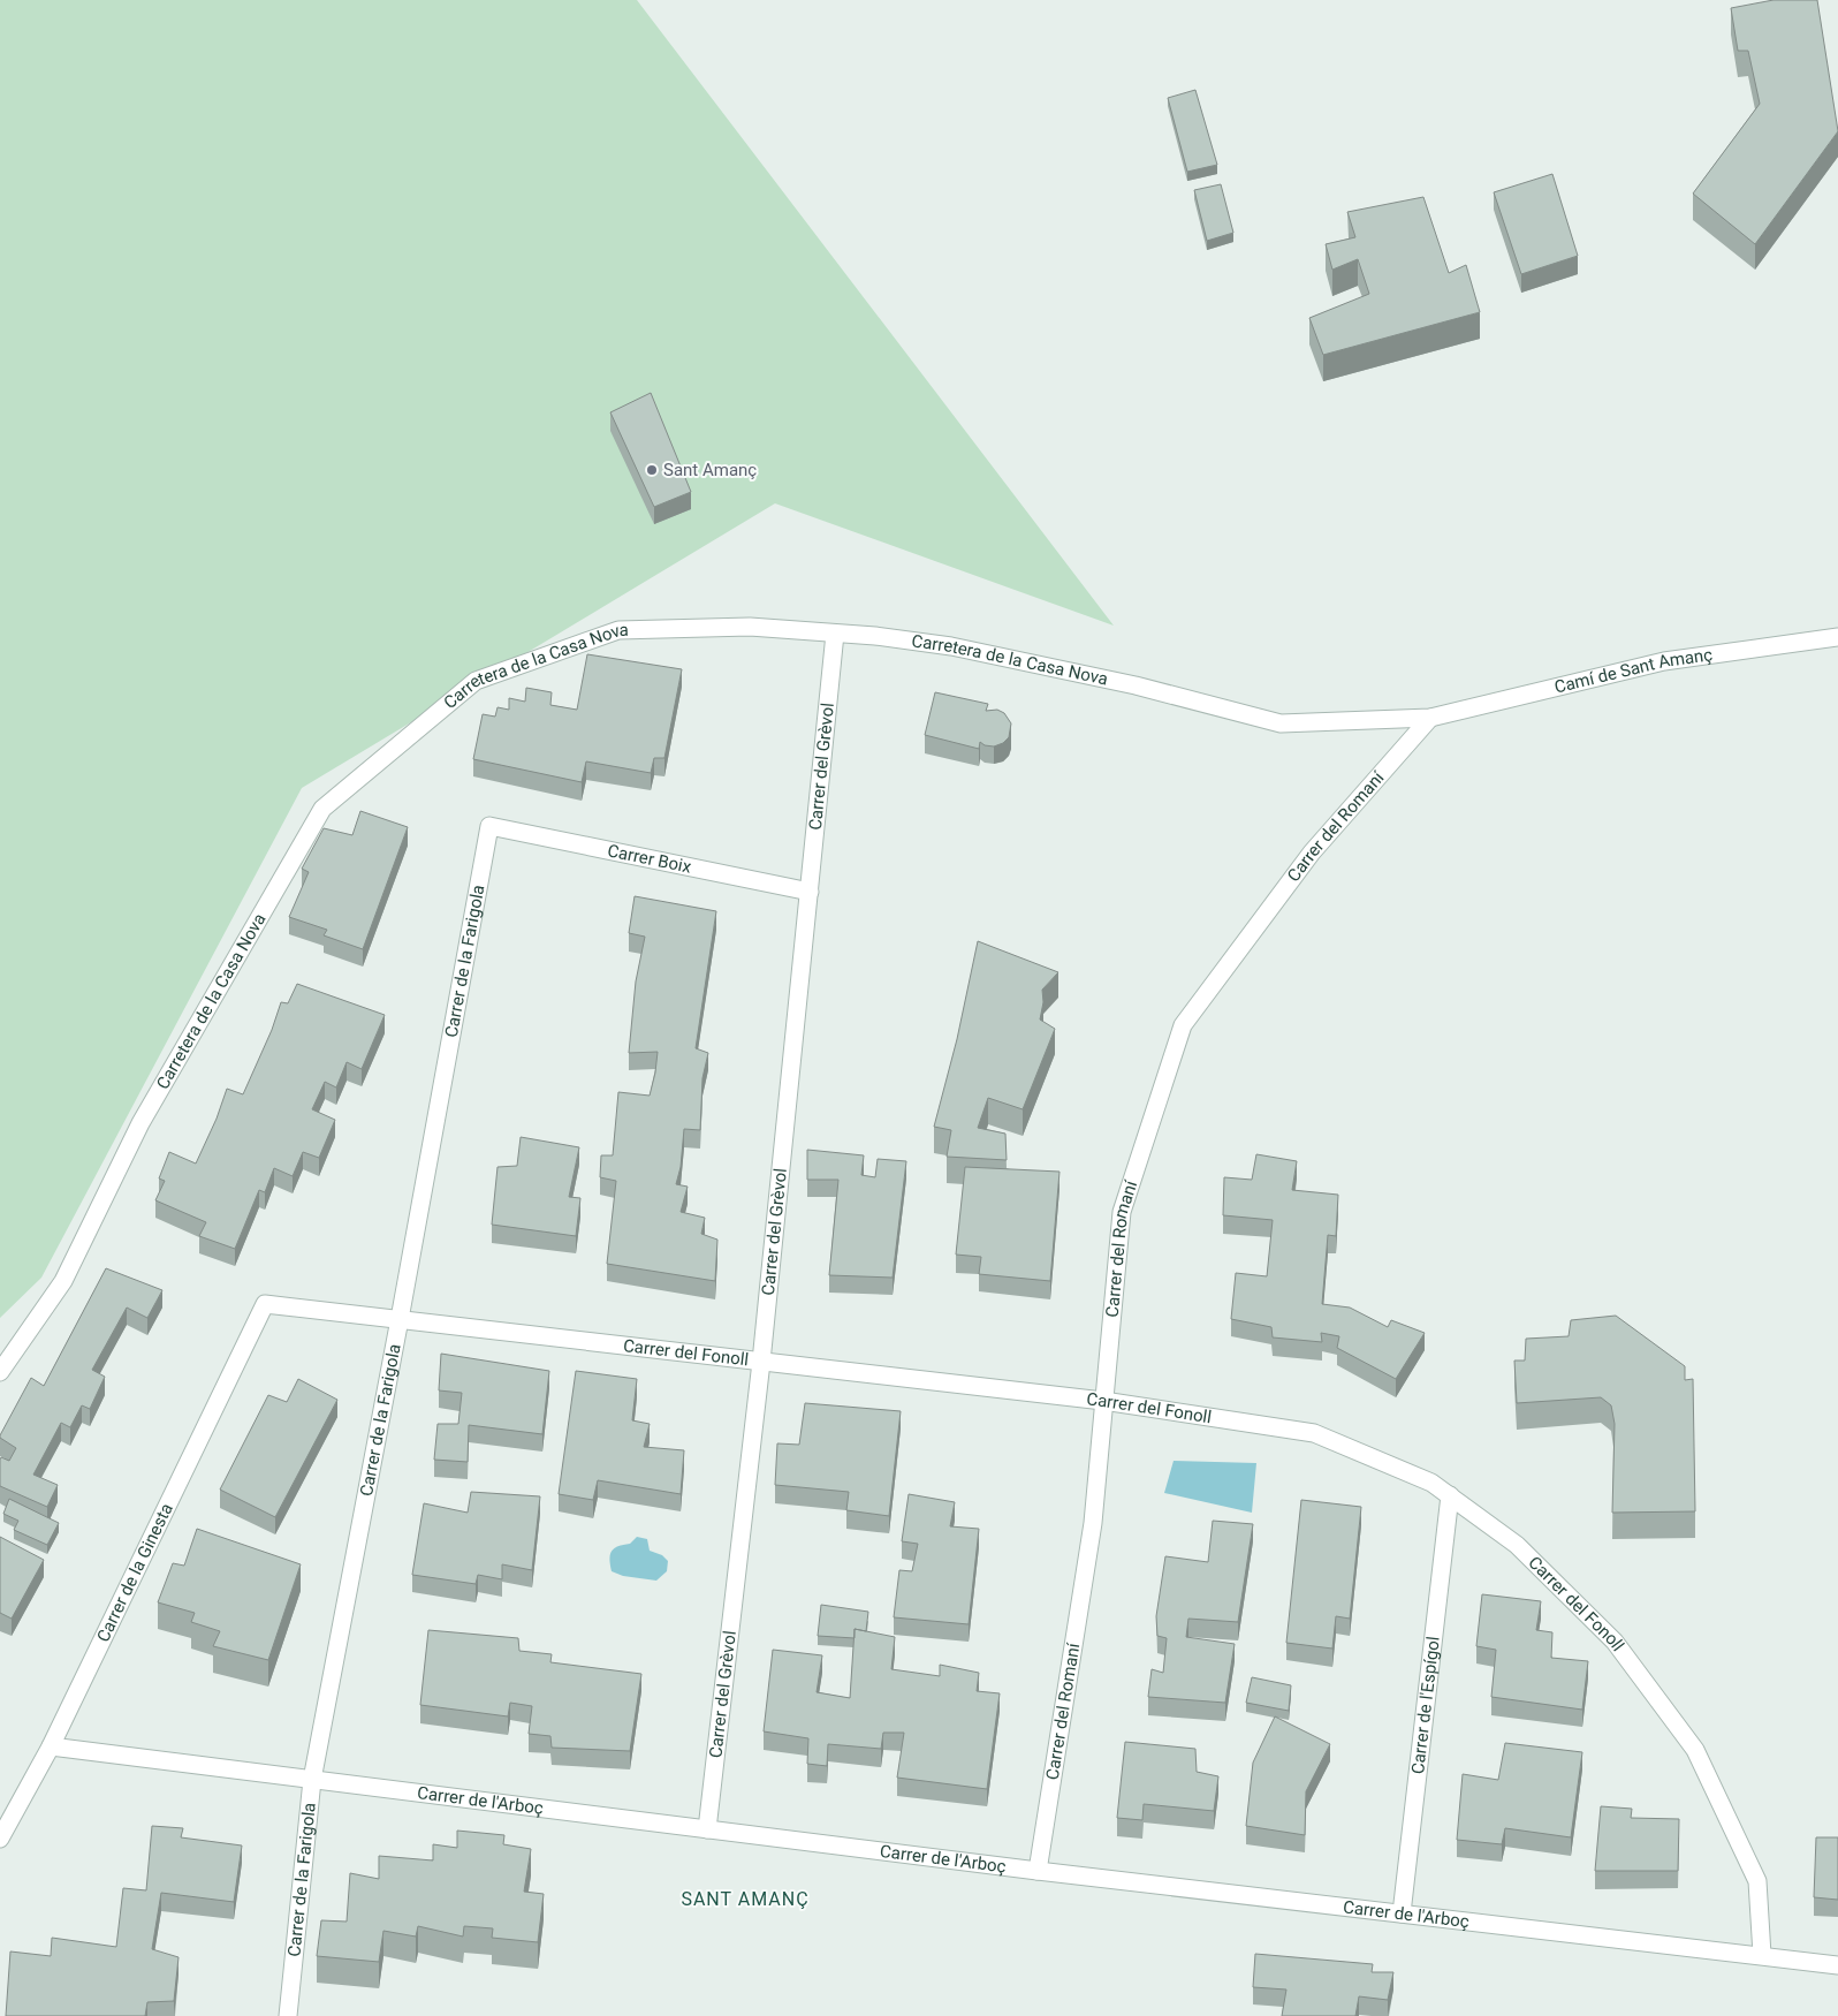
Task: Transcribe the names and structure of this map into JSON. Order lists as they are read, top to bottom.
{
  "streets": {
    "street": [
      "Carretera de la Casa Nova",
      "Camí de Sant Amanç",
      "Carrer del Grèvol",
      "Carrer del Romaní",
      "Carrer Boix",
      "Carrer de la Farigola",
      "Carrer del Fonoll",
      "Carrer de la Ginesta",
      "Carrer de l'Espígol",
      "Carrer de l'Arboç"
    ]
  },
  "crossings": [
    ["Carretera de la Casa Nova", "Camí de Sant Amanç"],
    ["Carretera de la Casa Nova", "Carrer del Grèvol"],
    ["Carretera de la Casa Nova", "Carrer del Romaní"],
    ["Camí de Sant Amanç", "Carrer del Romaní"],
    ["Carrer del Grèvol", "Carrer Boix"],
    ["Carrer del Grèvol", "Carrer del Fonoll"],
    ["Carrer del Grèvol", "Carrer de l'Arboç"],
    ["Carrer del Romaní", "Carrer del Fonoll"],
    ["Carrer del Romaní", "Carrer de l'Arboç"],
    ["Carrer Boix", "Carrer de la Farigola"],
    ["Carrer de la Farigola", "Carrer del Fonoll"],
    ["Carrer de la Farigola", "Carrer de l'Arboç"],
    ["Carrer del Fonoll", "Carrer de la Ginesta"],
    ["Carrer del Fonoll", "Carrer de l'Espígol"],
    ["Carrer del Fonoll", "Carrer de l'Arboç"],
    ["Carrer de la Ginesta", "Carrer de l'Arboç"],
    ["Carrer de l'Espígol", "Carrer de l'Arboç"]
  ],
  "districts": ["SANT AMANÇ"],
  "places": ["Sant Amanç"]
}
